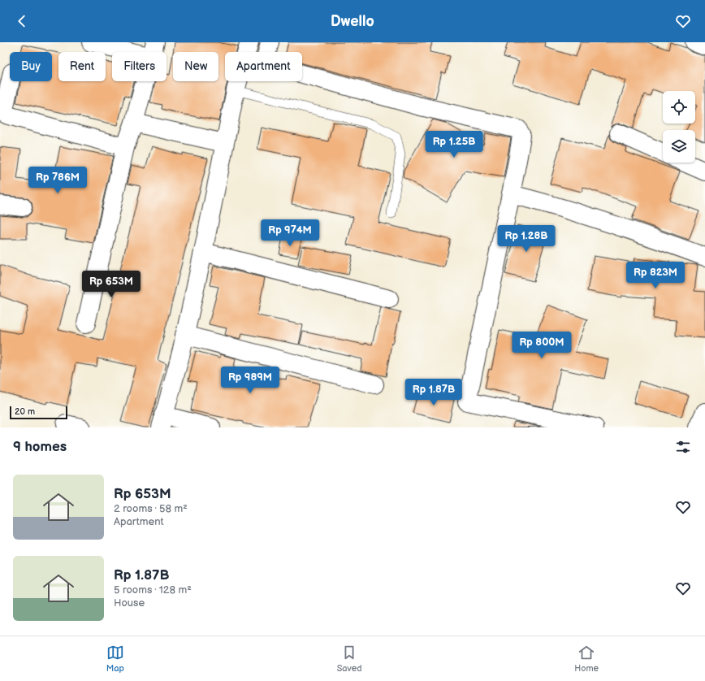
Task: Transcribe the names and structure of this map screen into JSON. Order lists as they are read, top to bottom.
{
  "scale_bar": "20 m",
  "page": {
    "header": "Dwello",
    "chip": [
      "Buy",
      "Rent",
      "Filters",
      "New",
      "Apartment"
    ],
    "price": [
      "Rp 1.25B",
      "Rp 786M",
      "Rp 974M",
      "Rp 1.28B",
      "Rp 823M",
      "Rp 653M",
      "Rp 800M",
      "Rp 989M",
      "Rp 1.87B"
    ],
    "scale": "20 m",
    "heading": "9 homes",
    "list": [
      {
        "name": "Rp 653M",
        "note": "2 rooms · 58 m² · Apartment"
      },
      {
        "name": "Rp 1.87B",
        "note": "5 rooms · 128 m² · House"
      }
    ],
    "tabs": ["Map", "Saved", "Home"]
  }
}
